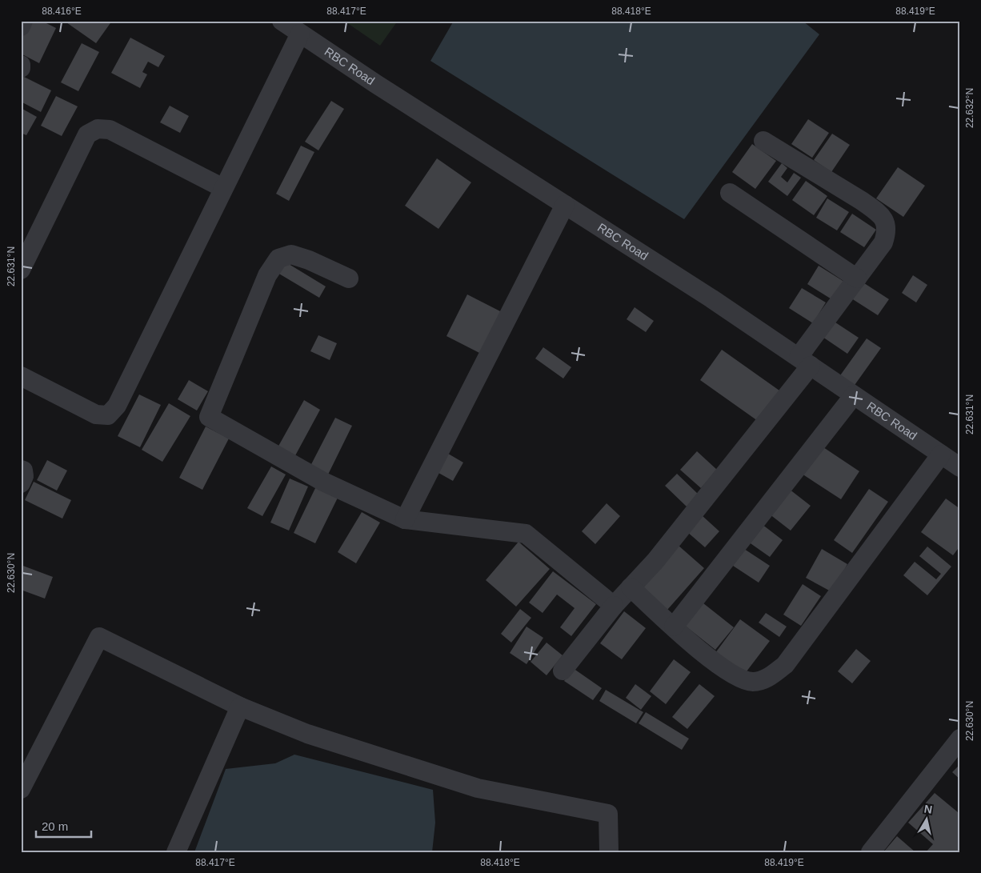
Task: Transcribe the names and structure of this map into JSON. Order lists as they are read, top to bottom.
{
  "streets": {
    "street": ["RBC Road"]
  },
  "scale_bar": "20 m",
  "north": "top",
  "coordinates": [
    "88.416°E",
    "88.417°E",
    "88.418°E",
    "88.419°E",
    "22.632°N",
    "22.631°N",
    "22.630°N"
  ]
}
